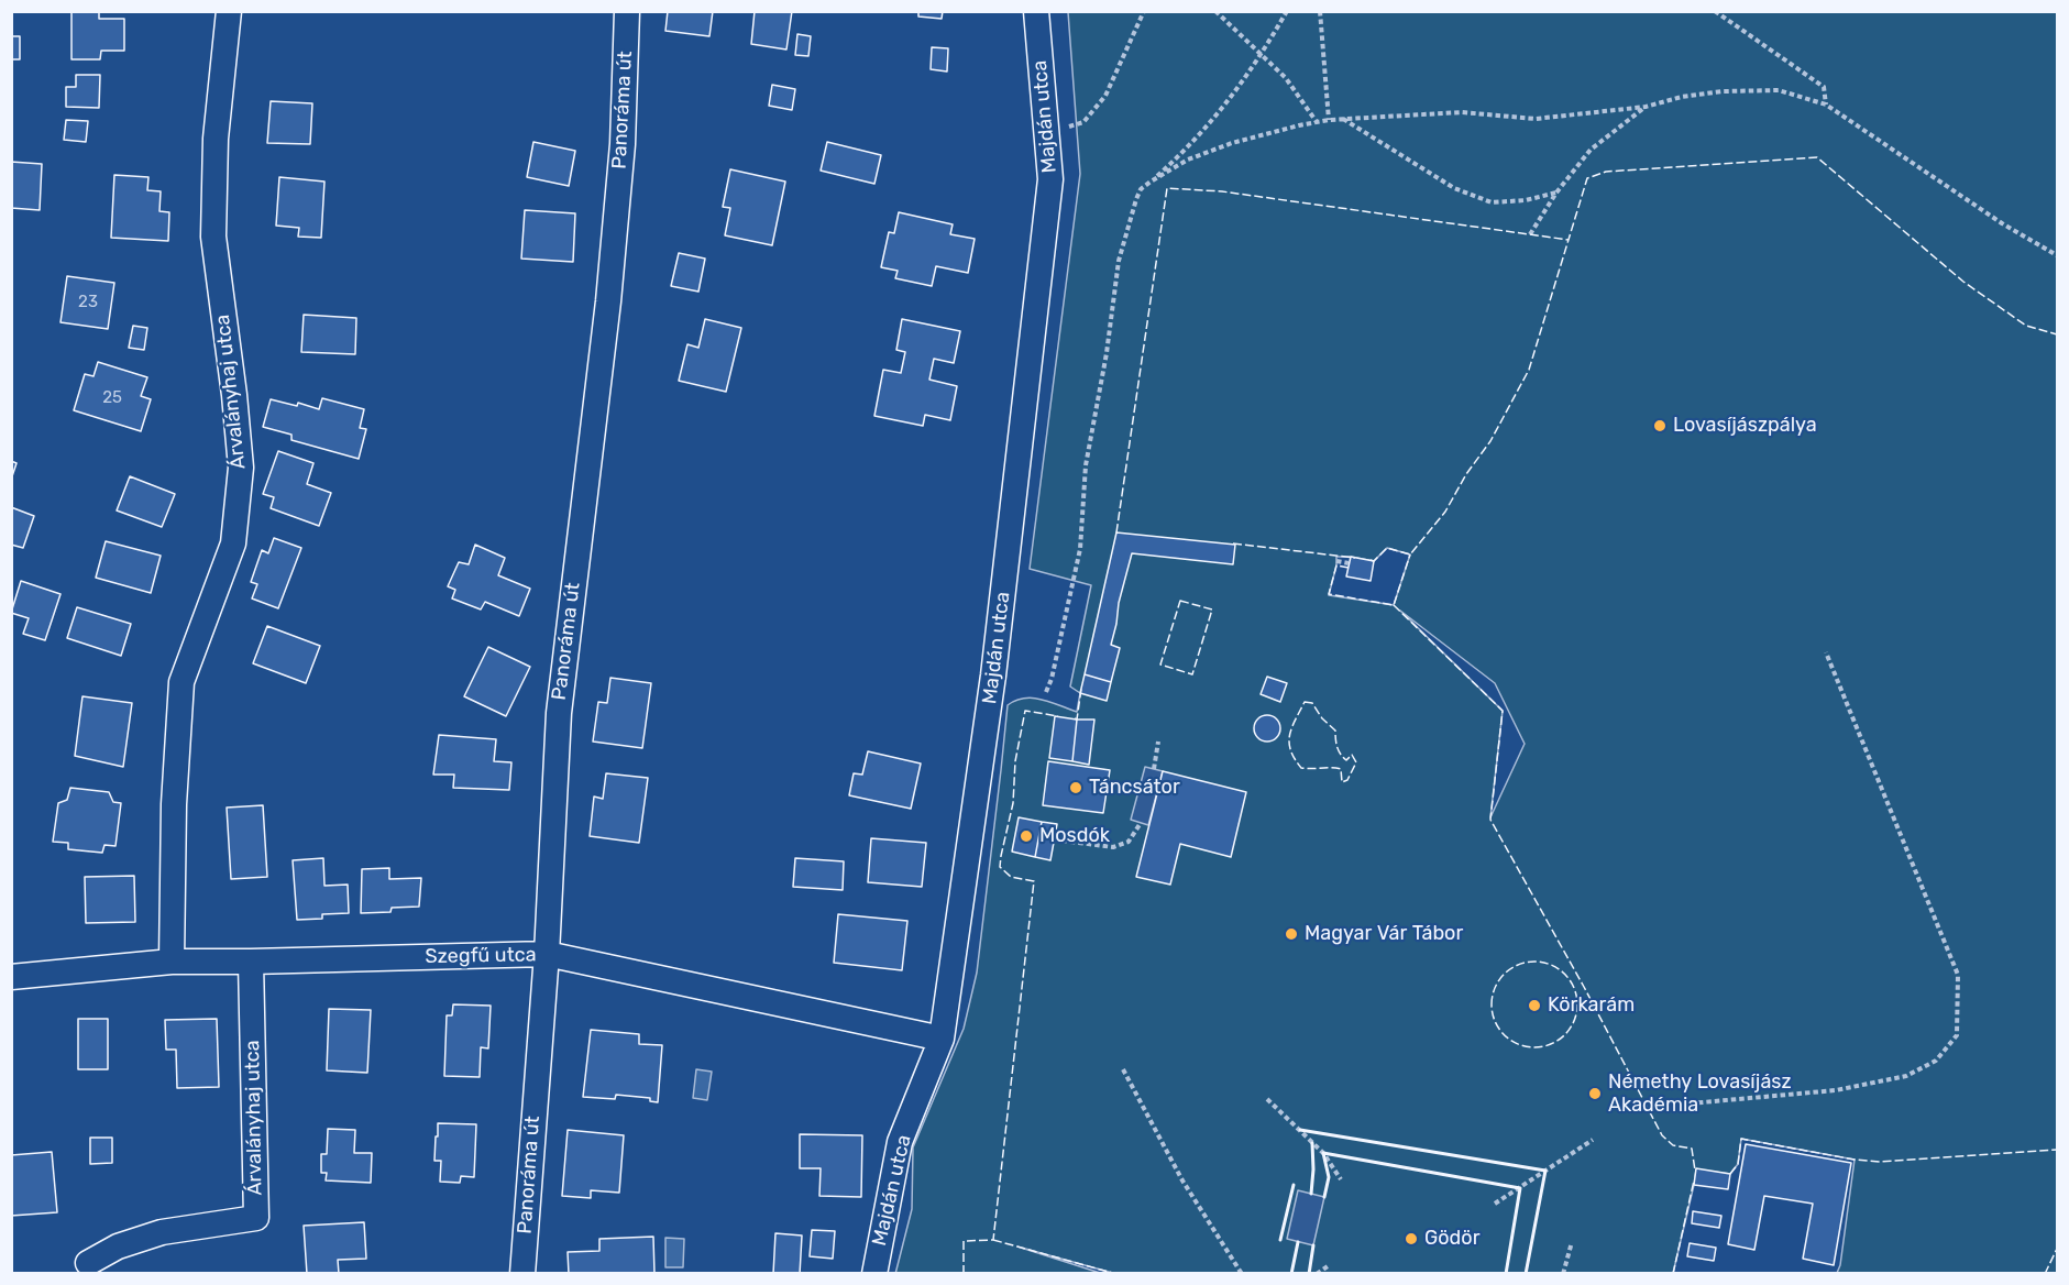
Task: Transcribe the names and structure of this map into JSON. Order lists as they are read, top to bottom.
{
  "streets": {
    "street": [
      "Panoráma út",
      "Majdán utca",
      "Árvalányhaj utca",
      "Szegfű utca"
    ]
  },
  "crossings": [
    ["Panoráma út", "Szegfű utca"],
    ["Majdán utca", "Szegfű utca"],
    ["Árvalányhaj utca", "Szegfű utca"]
  ],
  "places": [
    "Lovasíjászpálya",
    "Táncsátor",
    "Mosdók",
    "Magyar Vár Tábor",
    "Körkarám",
    "Némethy Lovasíjász Akadémia",
    "Gödör"
  ],
  "house_numbers": ["23", "25"]
}
